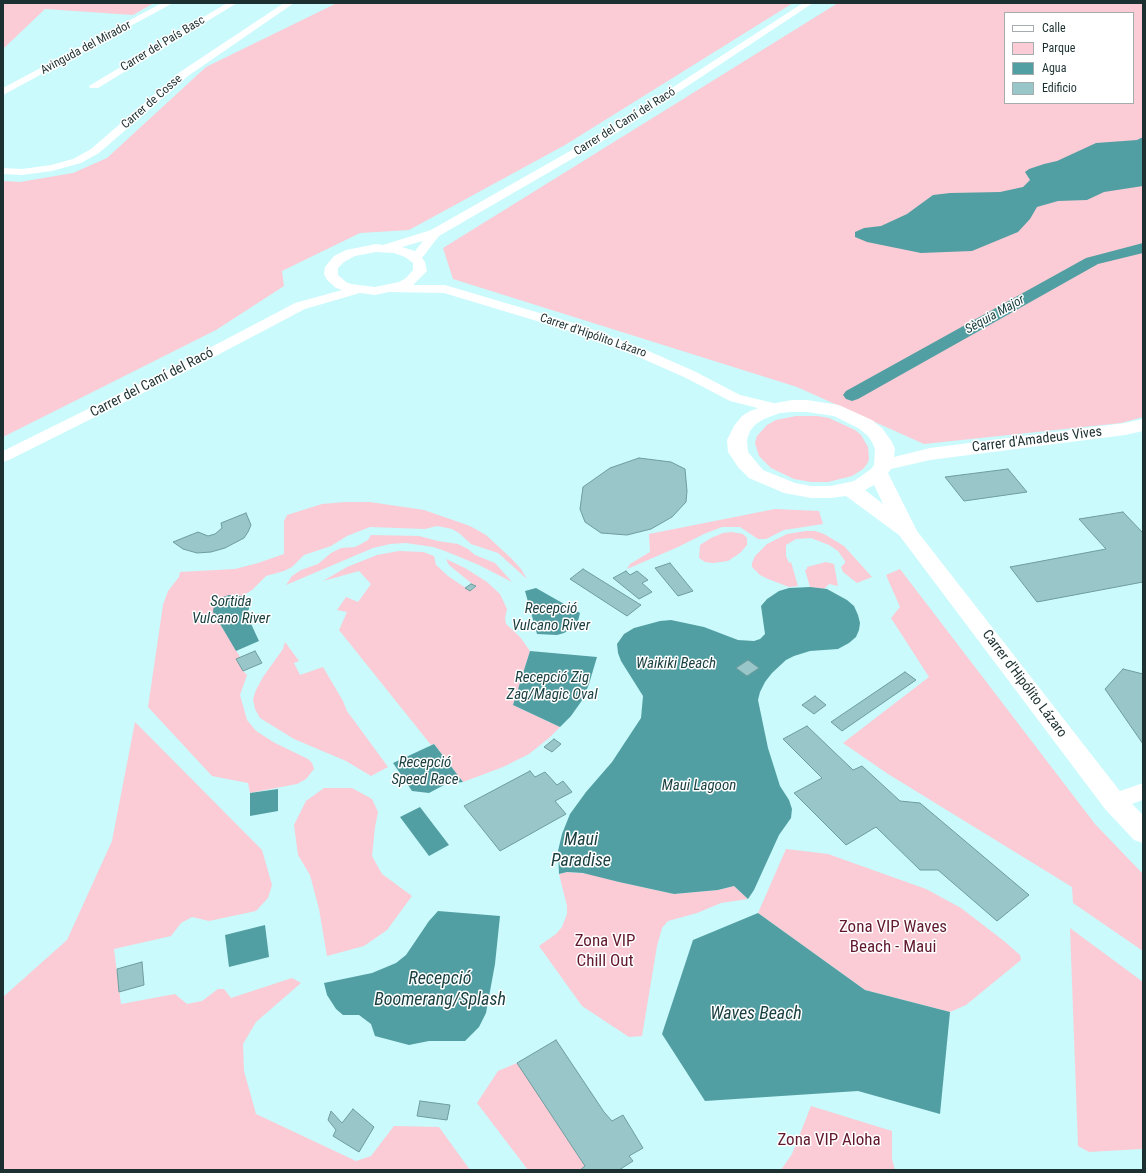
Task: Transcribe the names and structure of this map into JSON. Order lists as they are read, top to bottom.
{
  "streets": {
    "street": [
      "Carrer del País Basc",
      "Avinguda del Mirador",
      "Carrer de Cosse",
      "Carrer del Camí del Racó",
      "Carrer d'Hipólito Lázaro",
      "Carrer d'Amadeus Vives"
    ]
  },
  "crossings": [
    ["Carrer del Camí del Racó", "Carrer d'Hipólito Lázaro"],
    ["Carrer d'Hipólito Lázaro", "Carrer d'Amadeus Vives"]
  ],
  "water": [
    "Sèquia Major",
    "Sortida Vulcano River",
    "Recepció Vulcano River",
    "Waikiki Beach",
    "Recepció Zig Zag/Magic Oval",
    "Recepció Speed Race",
    "Maui Lagoon",
    "Maui Paradise",
    "Recepció Boomerang/Splash",
    "Waves Beach"
  ],
  "parks": ["Zona VIP Waves Beach - Maui", "Zona VIP Chill Out", "Zona VIP Aloha"],
  "legend": [
    "Calle",
    "Parque",
    "Agua",
    "Edificio"
  ]
}
